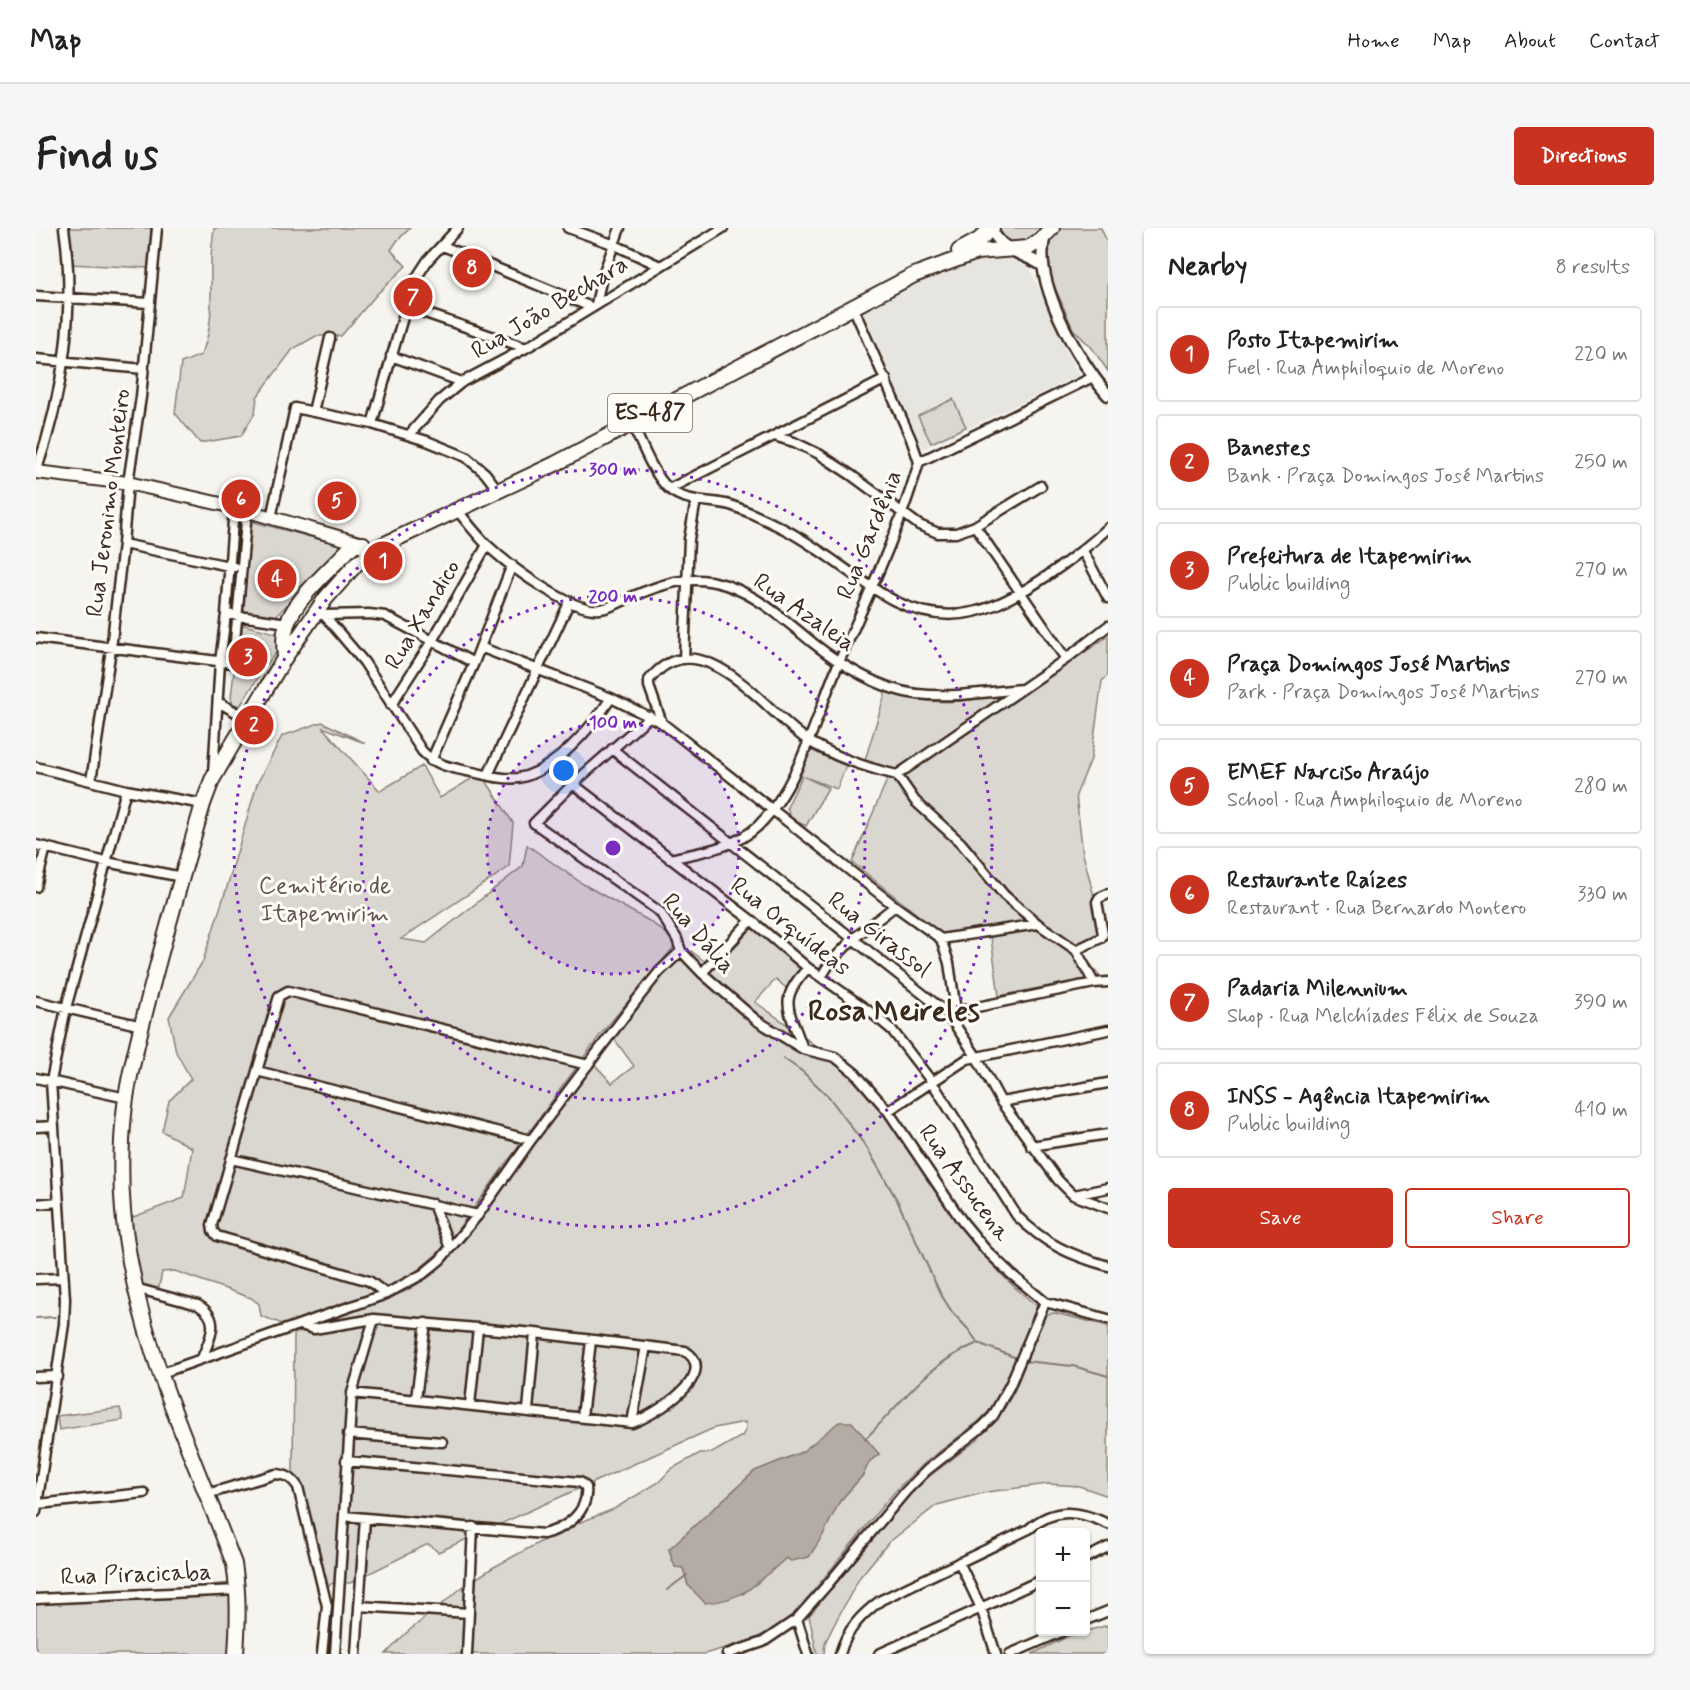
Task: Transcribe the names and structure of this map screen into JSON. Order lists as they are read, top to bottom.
{
  "streets": {
    "main road": ["ES-487"],
    "street": [
      "Rua João Bechara",
      "Rua Jeronimo Monteiro",
      "Rua Gardênia",
      "Rua Azaleia",
      "Rua Xandico",
      "Rua Orquídeas",
      "Rua Dália",
      "Rua Girassol",
      "Rua Assucena",
      "Rua Piracicaba"
    ]
  },
  "crossings": [
    ["ES-487", "Rua Azaleia"],
    ["Rua Gardênia", "Rua Azaleia"],
    ["Rua Gardênia", "Rua Orquídeas"],
    ["Rua Gardênia", "Rua Girassol"],
    ["Rua Azaleia", "Rua Xandico"],
    ["Rua Orquídeas", "Rua Dália"],
    ["Rua Dália", "Rua Assucena"]
  ],
  "districts": ["Rosa Meireles"],
  "parks": ["Cemitério de Itapemirim"],
  "page": {
    "header": "Map",
    "nav": [
      "Home",
      "Map",
      "About",
      "Contact"
    ],
    "buttons": [
      "Directions",
      ["Save", "Share"]
    ],
    "title": "Find us",
    "heading": ["Nearby", "8 results"],
    "pins": [
      "8",
      "7",
      "6",
      "5",
      "1",
      "4",
      "3",
      "2"
    ],
    "list": [
      {
        "mark": "1",
        "name": "Posto Itapemirim",
        "note": "Fuel · Rua Amphiloquio de Moreno",
        "value": "220 m"
      },
      {
        "mark": "2",
        "name": "Banestes",
        "note": "Bank · Praça Domingos José Martins",
        "value": "250 m"
      },
      {
        "mark": "3",
        "name": "Prefeitura de Itapemirim",
        "note": "Public building",
        "value": "270 m"
      },
      {
        "mark": "4",
        "name": "Praça Domingos José Martins",
        "note": "Park · Praça Domingos José Martins",
        "value": "270 m"
      },
      {
        "mark": "5",
        "name": "EMEF Narciso Araújo",
        "note": "School · Rua Amphiloquio de Moreno",
        "value": "280 m"
      },
      {
        "mark": "6",
        "name": "Restaurante Raízes",
        "note": "Restaurant · Rua Bernardo Montero",
        "value": "330 m"
      },
      {
        "mark": "7",
        "name": "Padaria Milennium",
        "note": "Shop · Rua Melchíades Félix de Souza",
        "value": "390 m"
      },
      {
        "mark": "8",
        "name": "INSS - Agência Itapemirim",
        "note": "Public building",
        "value": "410 m"
      }
    ],
    "map_buttons": ["+", "−"]
  },
  "rings": ["300 m", "200 m", "100 m"]
}
